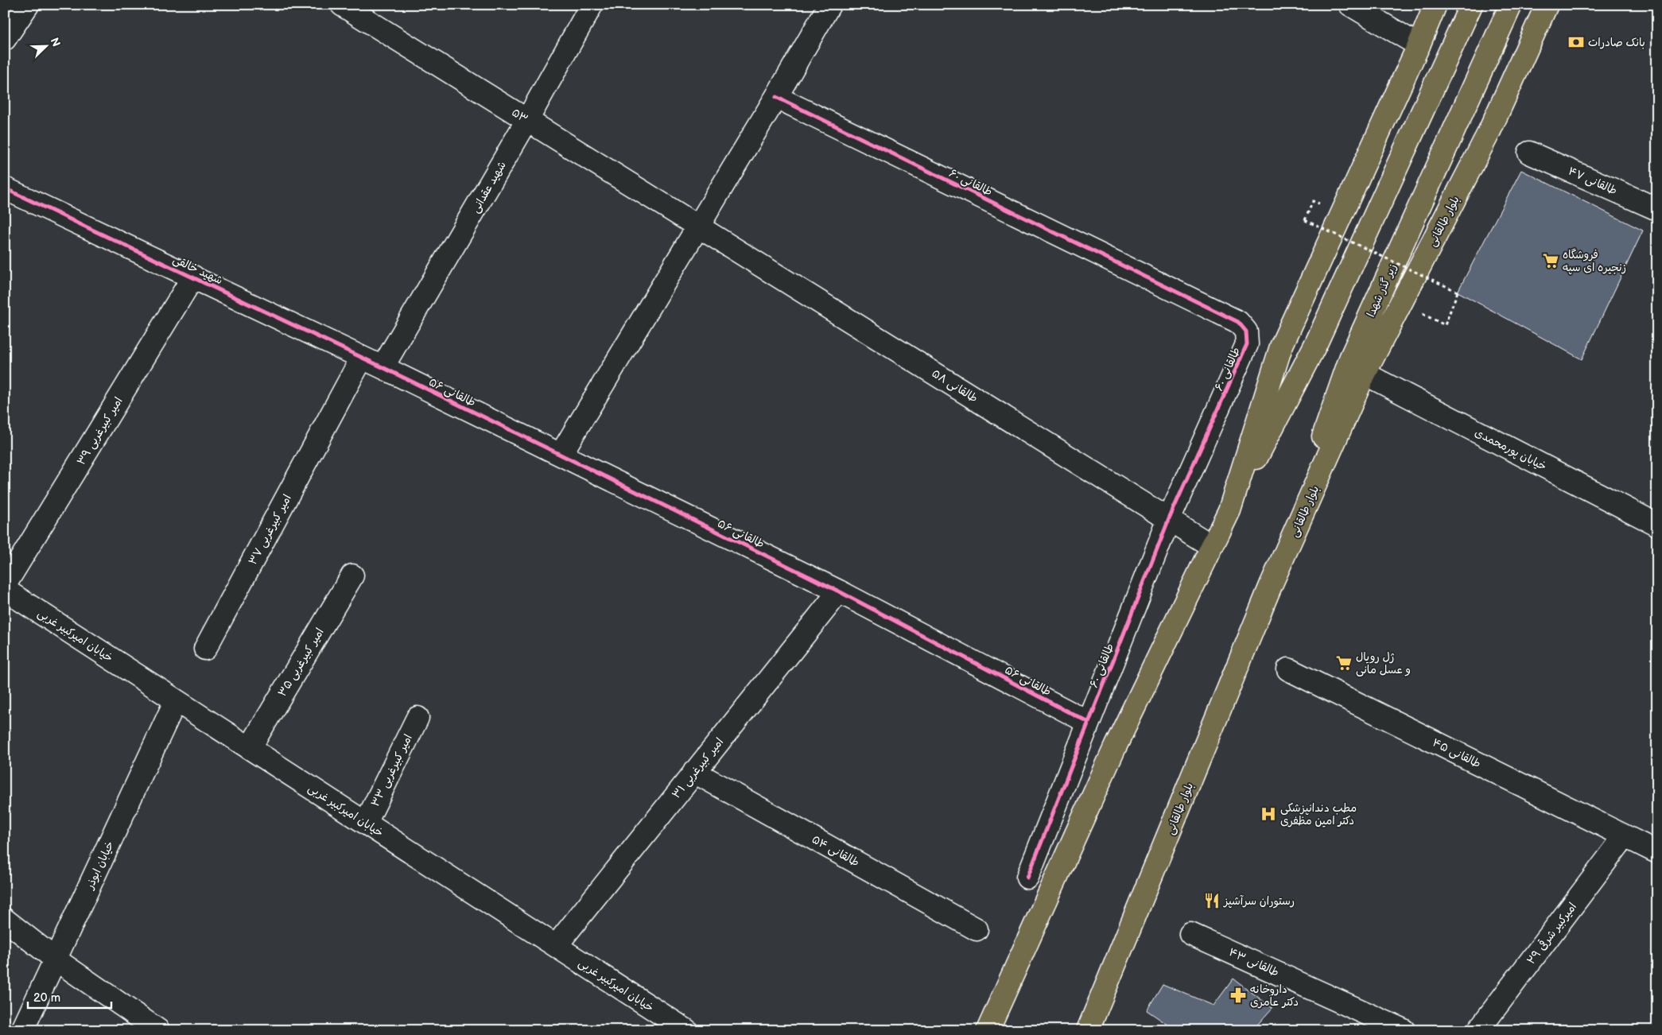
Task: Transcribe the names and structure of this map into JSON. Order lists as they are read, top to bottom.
{
  "streets": {
    "main road": ["بلوار طالقانی", "زیر گذر شهدا"],
    "street": [
      "۵۳",
      "طالقانی ۴۷",
      "طالقانی ۶۰",
      "شهید عقدانی",
      "شهید خالقی",
      "طالقانی ۵۸",
      "طالقانی ۵۶",
      "امیر کبیرغربی ۳۹",
      "خیابان پورمحمدی",
      "امیر کبیرغربی ۳۷",
      "خیابان امیرکبیر غربی",
      "امیر کبیرغربی ۳۵",
      "طالقانی ۴۵",
      "امیر کبیرغربی ۳۱",
      "امیر کبیرغربی ۳۳",
      "طالقانی ۵۴",
      "خیابان ابوذر",
      "امیرکبیر شرقی ۲۹",
      "طالقانی ۴۳"
    ]
  },
  "crossings": [
    ["۵۳", "شهید عقدانی"],
    ["۵۳", "طالقانی ۵۸"],
    ["طالقانی ۶۰", "طالقانی ۵۸"],
    ["طالقانی ۶۰", "طالقانی ۵۶"],
    ["شهید عقدانی", "شهید خالقی"],
    ["شهید عقدانی", "طالقانی ۵۶"],
    ["بلوار طالقانی", "زیر گذر شهدا"],
    ["بلوار طالقانی", "خیابان پورمحمدی"],
    ["شهید خالقی", "طالقانی ۵۶"],
    ["شهید خالقی", "امیر کبیرغربی ۳۹"],
    ["شهید خالقی", "امیر کبیرغربی ۳۷"],
    ["طالقانی ۵۶", "امیر کبیرغربی ۳۱"],
    ["خیابان امیرکبیر غربی", "امیر کبیرغربی ۳۵"],
    ["خیابان امیرکبیر غربی", "امیر کبیرغربی ۳۱"],
    ["خیابان امیرکبیر غربی", "امیر کبیرغربی ۳۳"],
    ["خیابان امیرکبیر غربی", "خیابان ابوذر"],
    ["طالقانی ۴۵", "امیرکبیر شرقی ۲۹"],
    ["امیر کبیرغربی ۳۱", "طالقانی ۵۴"]
  ],
  "places": {
    "bank": ["بانک صادرات"],
    "supermarket": ["فروشگاه زنجیره ای سپه", "ژل رویال و عسل مانی"],
    "hospital": ["مطب دندانپزشکی دکتر امین مظفری"],
    "restaurant": ["رستوران سرآشپز"],
    "pharmacy": ["داروخانه دکتر عامری"]
  },
  "scale_bar": "20 m",
  "north": "top right"
}
